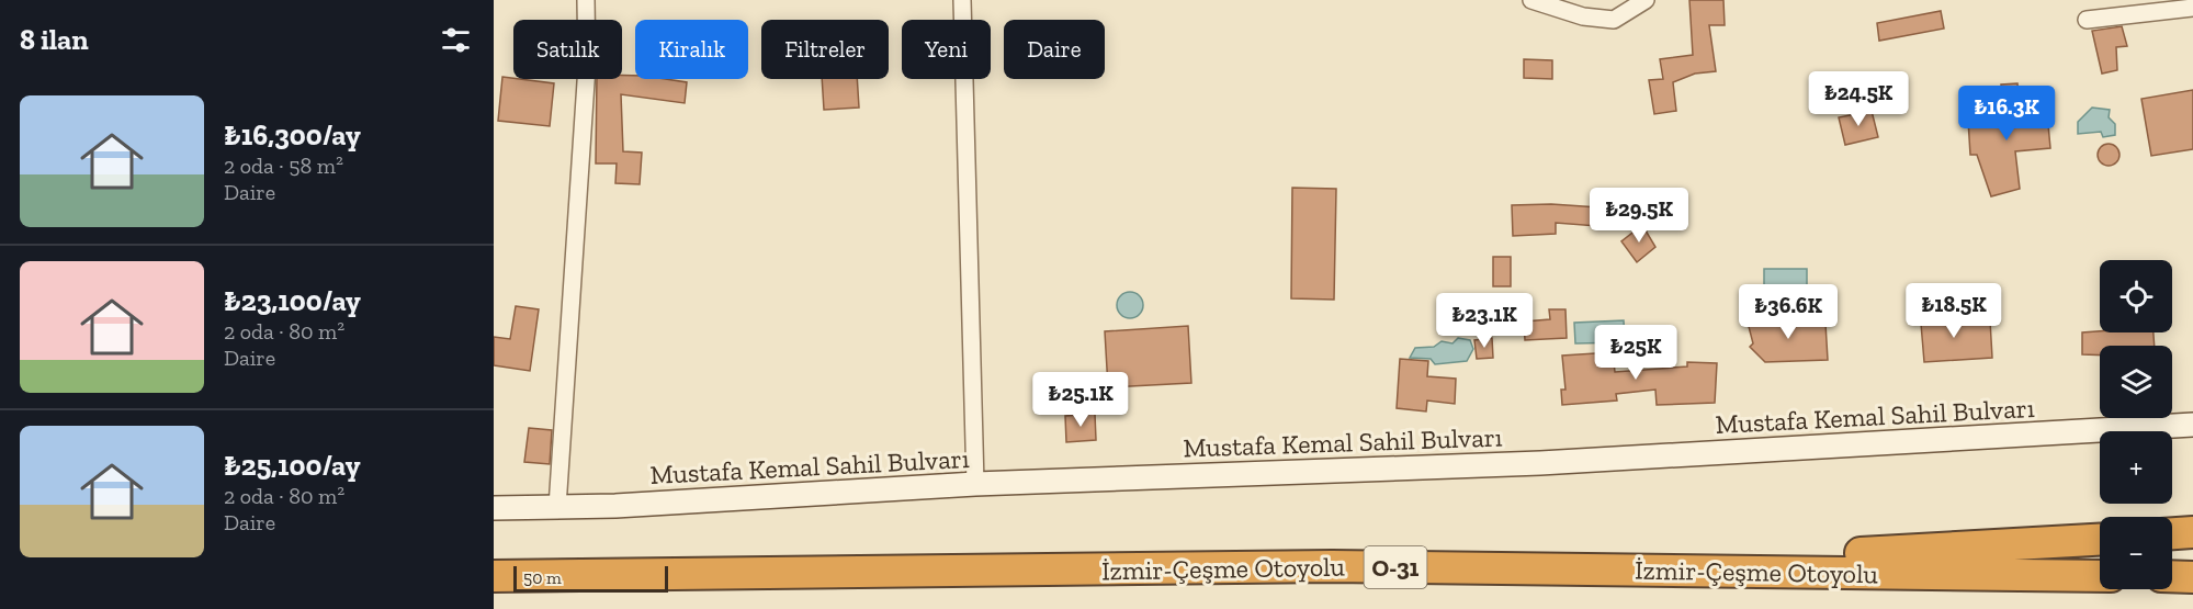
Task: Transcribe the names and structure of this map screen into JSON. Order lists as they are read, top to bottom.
{
  "streets": {
    "highway": ["O-31", "İzmir-Çeşme Otoyolu"],
    "main road": ["Mustafa Kemal Sahil Bulvarı"]
  },
  "scale_bar": "50 m",
  "page": {
    "heading": "8 ilan",
    "chip": [
      "Satılık",
      "Kiralık",
      "Filtreler",
      "Yeni",
      "Daire"
    ],
    "price": [
      "₺24.5K",
      "₺16.3K",
      "₺29.5K",
      "₺18.5K",
      "₺36.6K",
      "₺23.1K",
      "₺25K",
      "₺25.1K"
    ],
    "list": [
      {
        "name": "₺16,300/ay",
        "note": "2 oda · 58 m² · Daire"
      },
      {
        "name": "₺23,100/ay",
        "note": "2 oda · 80 m² · Daire"
      },
      {
        "name": "₺25,100/ay",
        "note": "2 oda · 80 m² · Daire"
      }
    ],
    "map_buttons": ["+", "−"],
    "scale": "50 m"
  }
}
